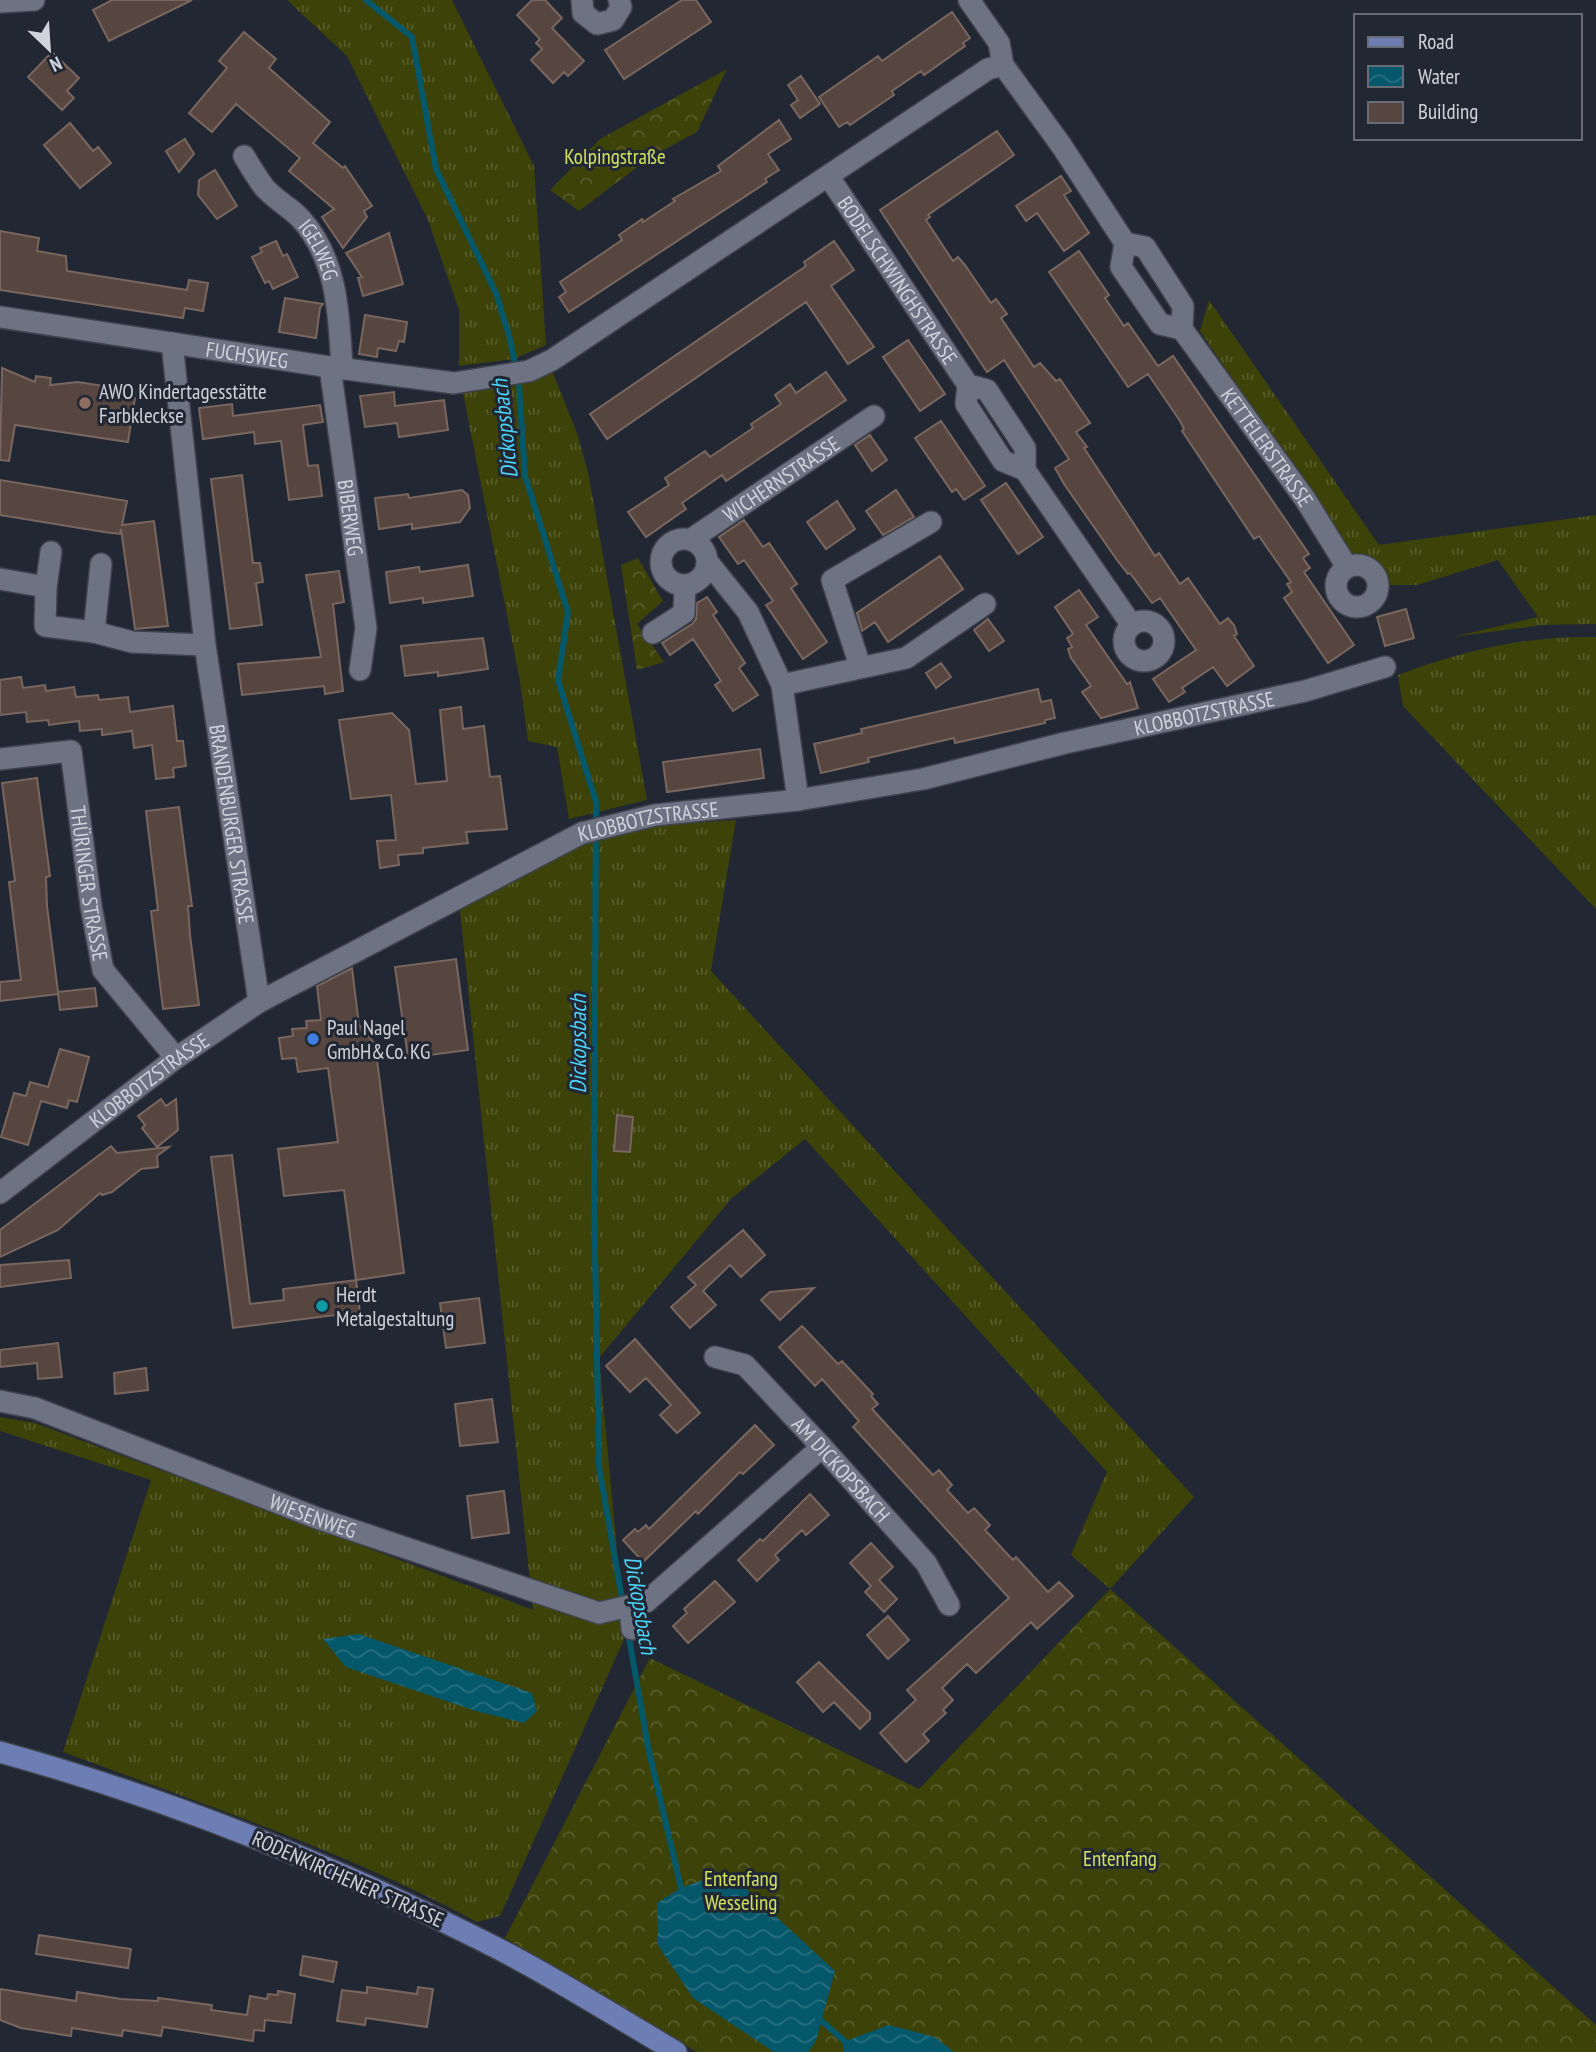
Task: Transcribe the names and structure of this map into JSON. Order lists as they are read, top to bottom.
{
  "streets": {
    "main road": ["RODENKIRCHENER STRASSE"],
    "street": [
      "IGELWEG",
      "BODELSCHWINGHSTRASSE",
      "FUCHSWEG",
      "KETTELERSTRASSE",
      "WICHERNSTRASSE",
      "BIBERWEG",
      "KLOBBOTZSTRASSE",
      "BRANDENBURGER STRASSE",
      "THÜRINGER STRASSE",
      "AM DICKOPSBACH",
      "WIESENWEG"
    ]
  },
  "crossings": [
    ["IGELWEG", "FUCHSWEG"],
    ["IGELWEG", "BIBERWEG"],
    ["BODELSCHWINGHSTRASSE", "FUCHSWEG"],
    ["FUCHSWEG", "BIBERWEG"],
    ["FUCHSWEG", "BRANDENBURGER STRASSE"],
    ["KLOBBOTZSTRASSE", "BRANDENBURGER STRASSE"],
    ["KLOBBOTZSTRASSE", "THÜRINGER STRASSE"],
    ["AM DICKOPSBACH", "WIESENWEG"]
  ],
  "water": ["Dickopsbach"],
  "parks": ["Kolpingstraße", "Entenfang", "Entenfang Wesseling"],
  "places": ["AWO Kindertagesstätte Farbkleckse", "Paul Nagel GmbH&Co. KG", "Herdt Metalgestaltung"],
  "legend": ["Road", "Water", "Building"],
  "north": "bottom right"
}
